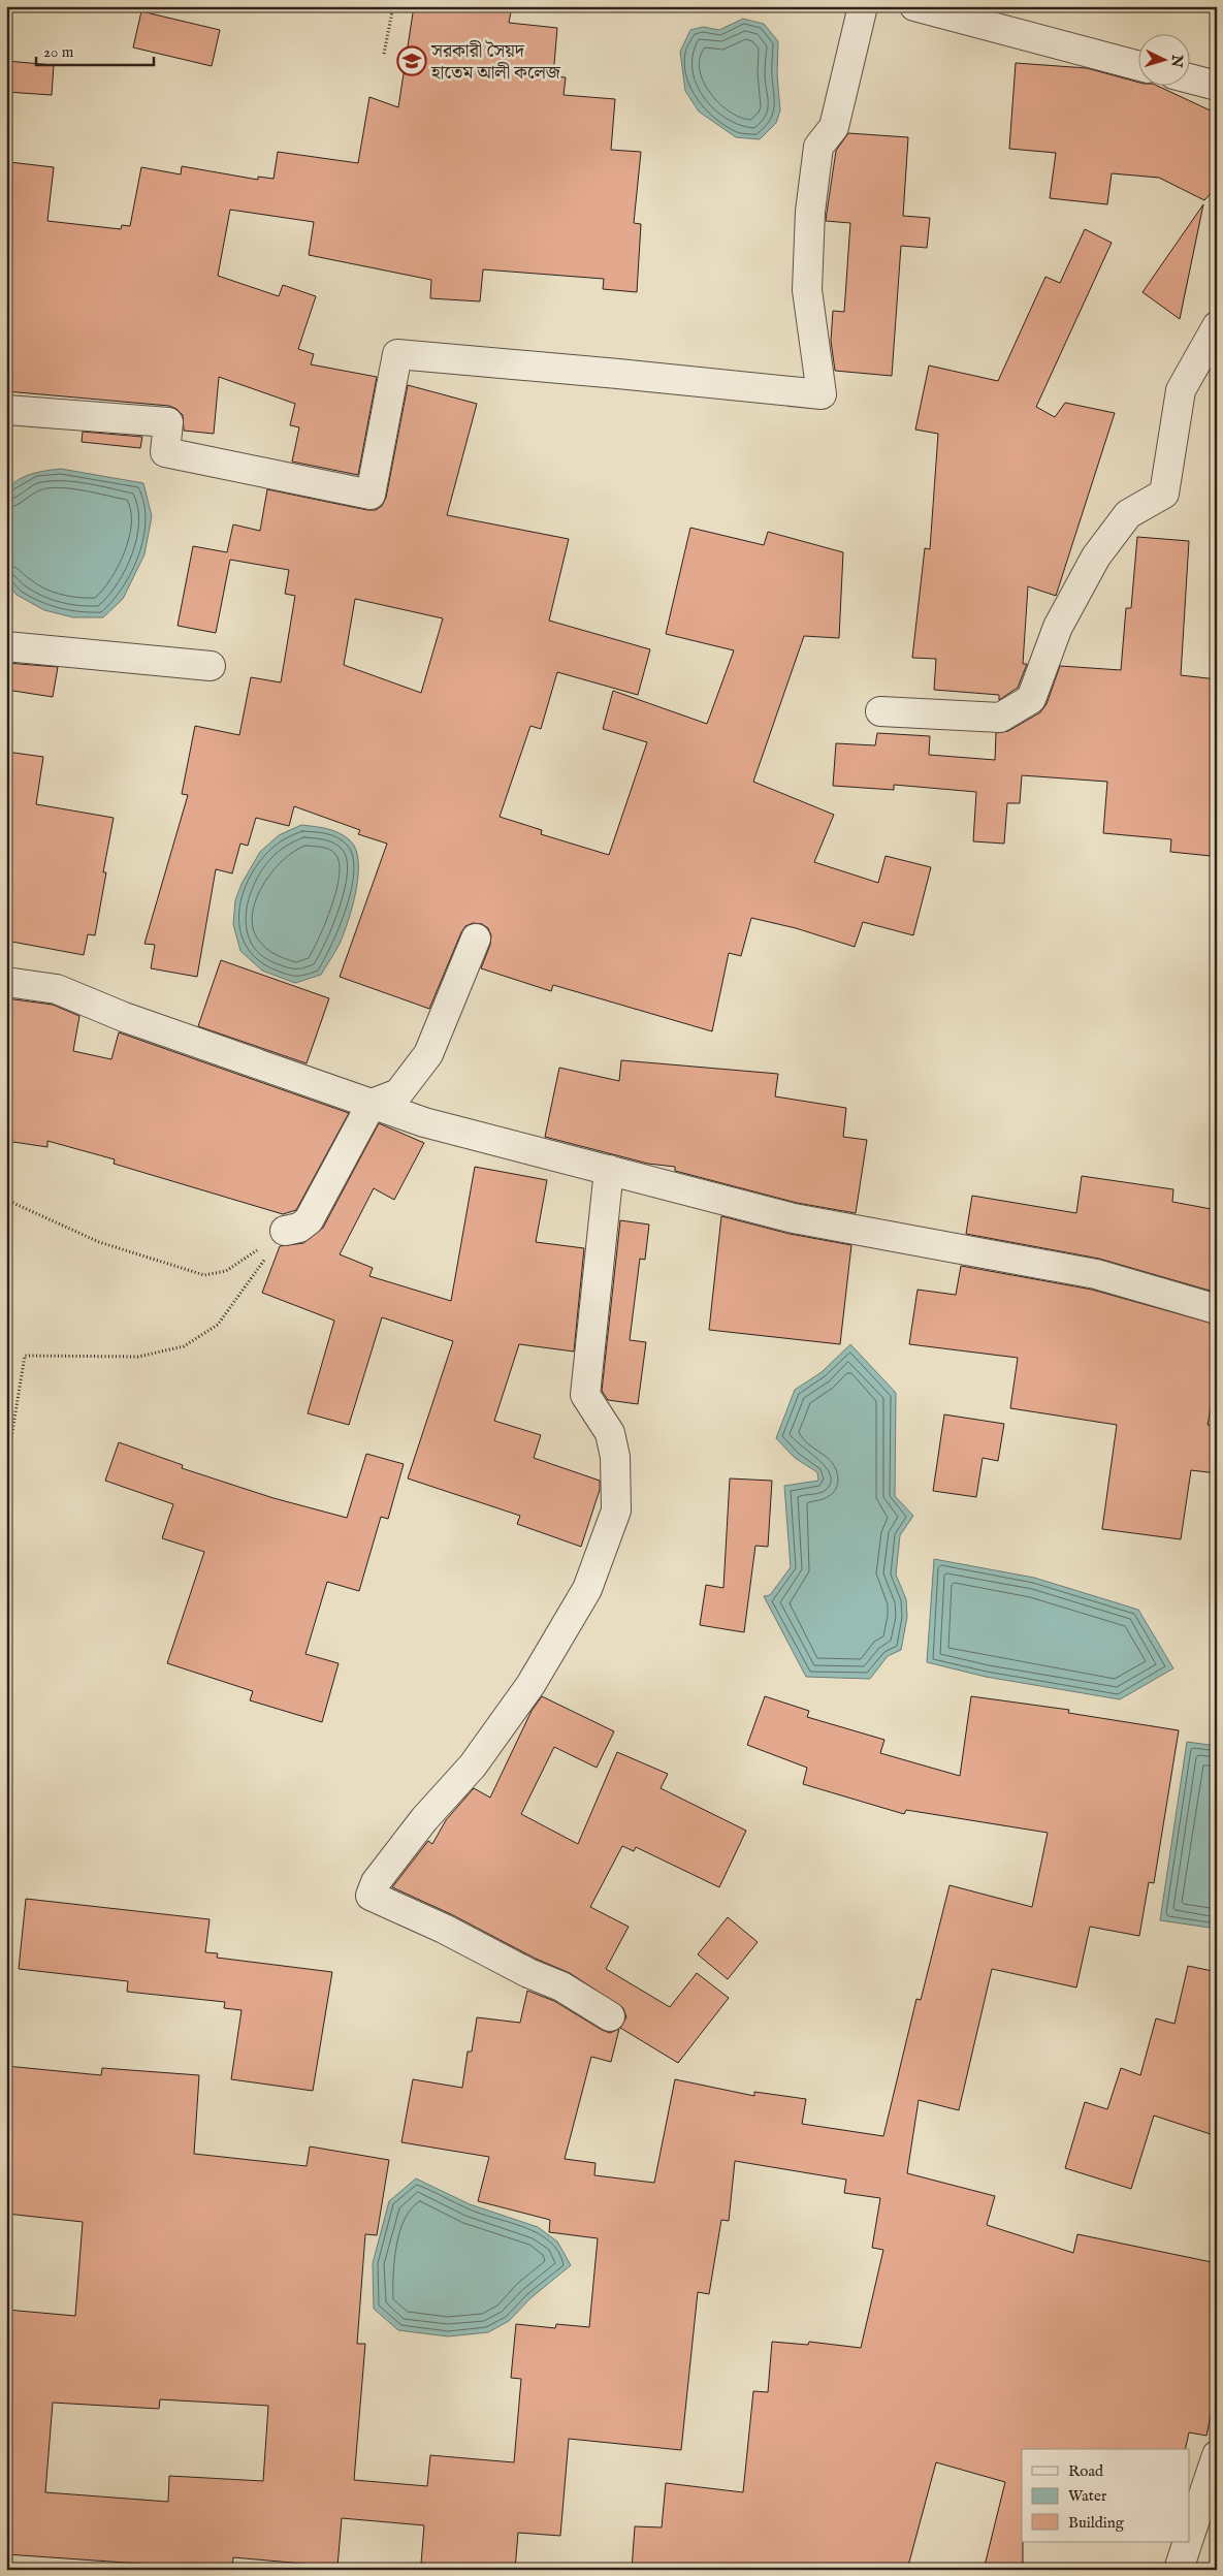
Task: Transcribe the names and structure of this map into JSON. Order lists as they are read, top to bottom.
{
  "places": {
    "school or university": ["সরকারী সৈয়দ হাতেম আলী কলেজ"]
  },
  "legend": ["Road", "Water", "Building"],
  "scale_bar": "20 m",
  "north": "right"
}
